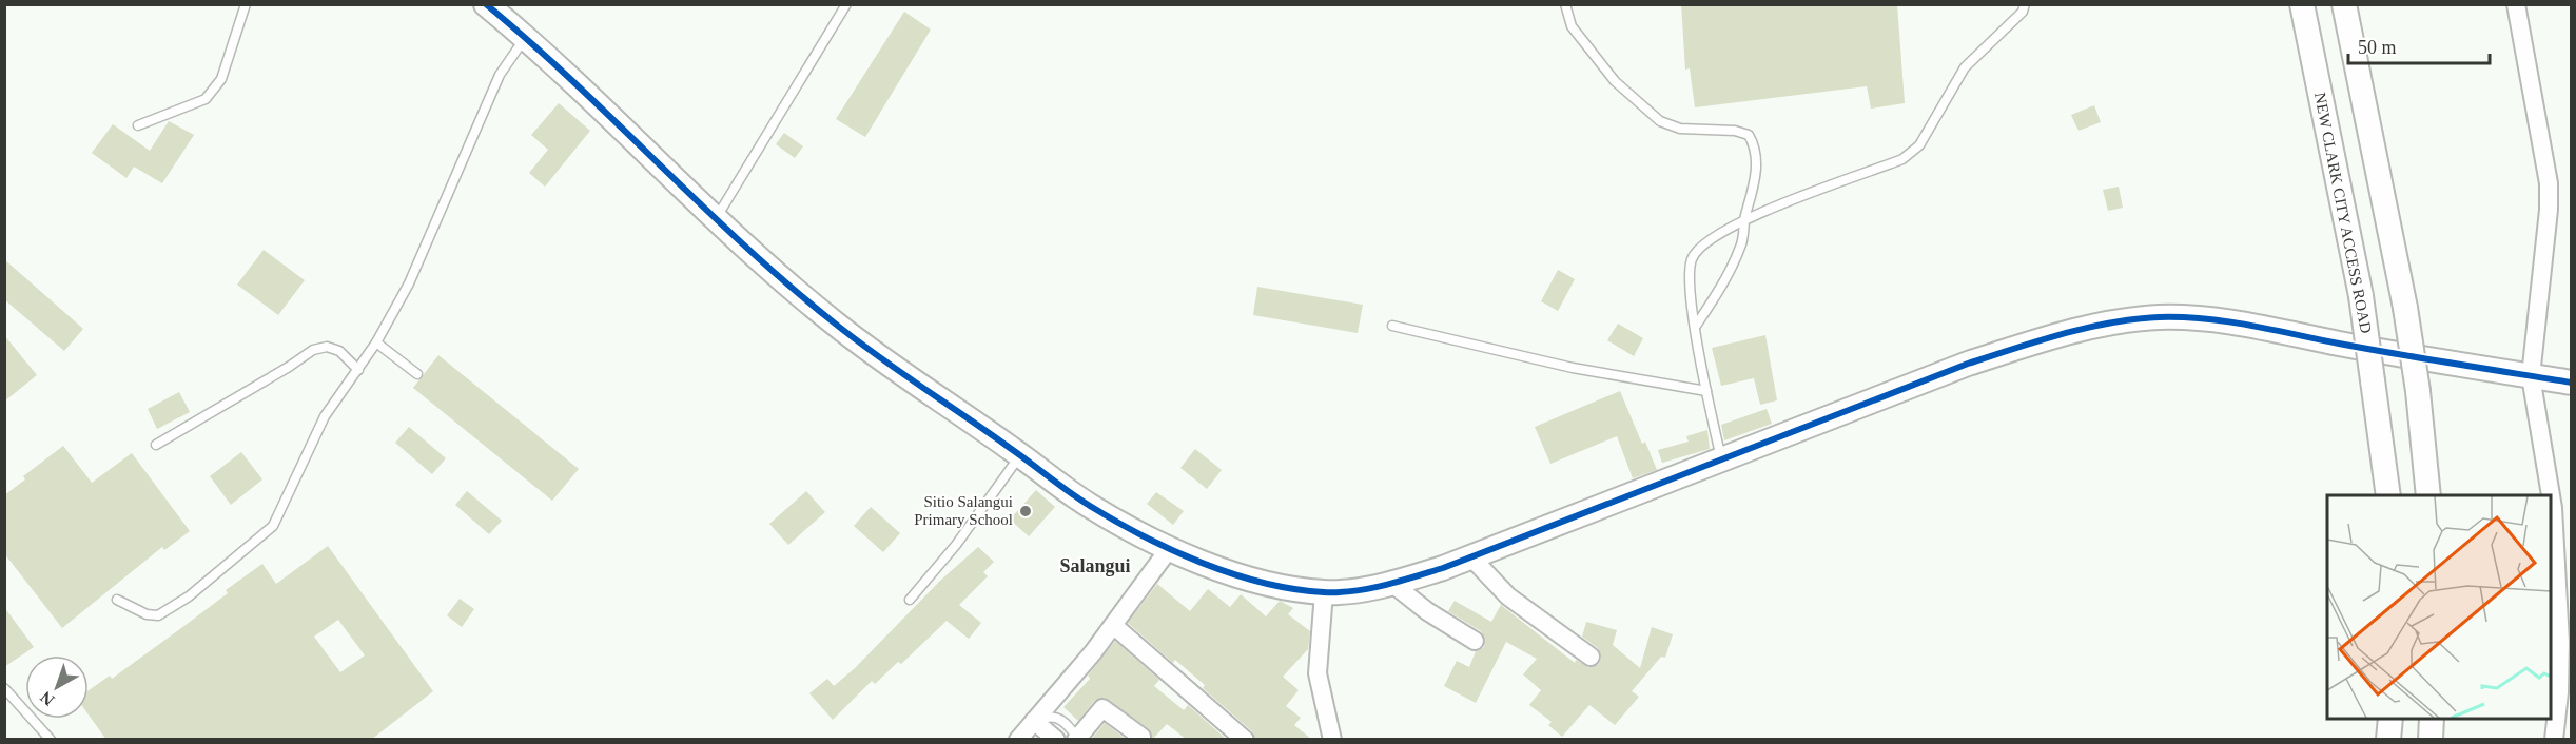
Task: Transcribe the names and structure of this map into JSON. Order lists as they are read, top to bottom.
{
  "streets": {
    "street": ["NEW CLARK CITY ACCESS ROAD"]
  },
  "districts": ["Salangui"],
  "places": ["Sitio Salangui Primary School"],
  "scale_bar": "50 m",
  "north": "bottom left"
}
